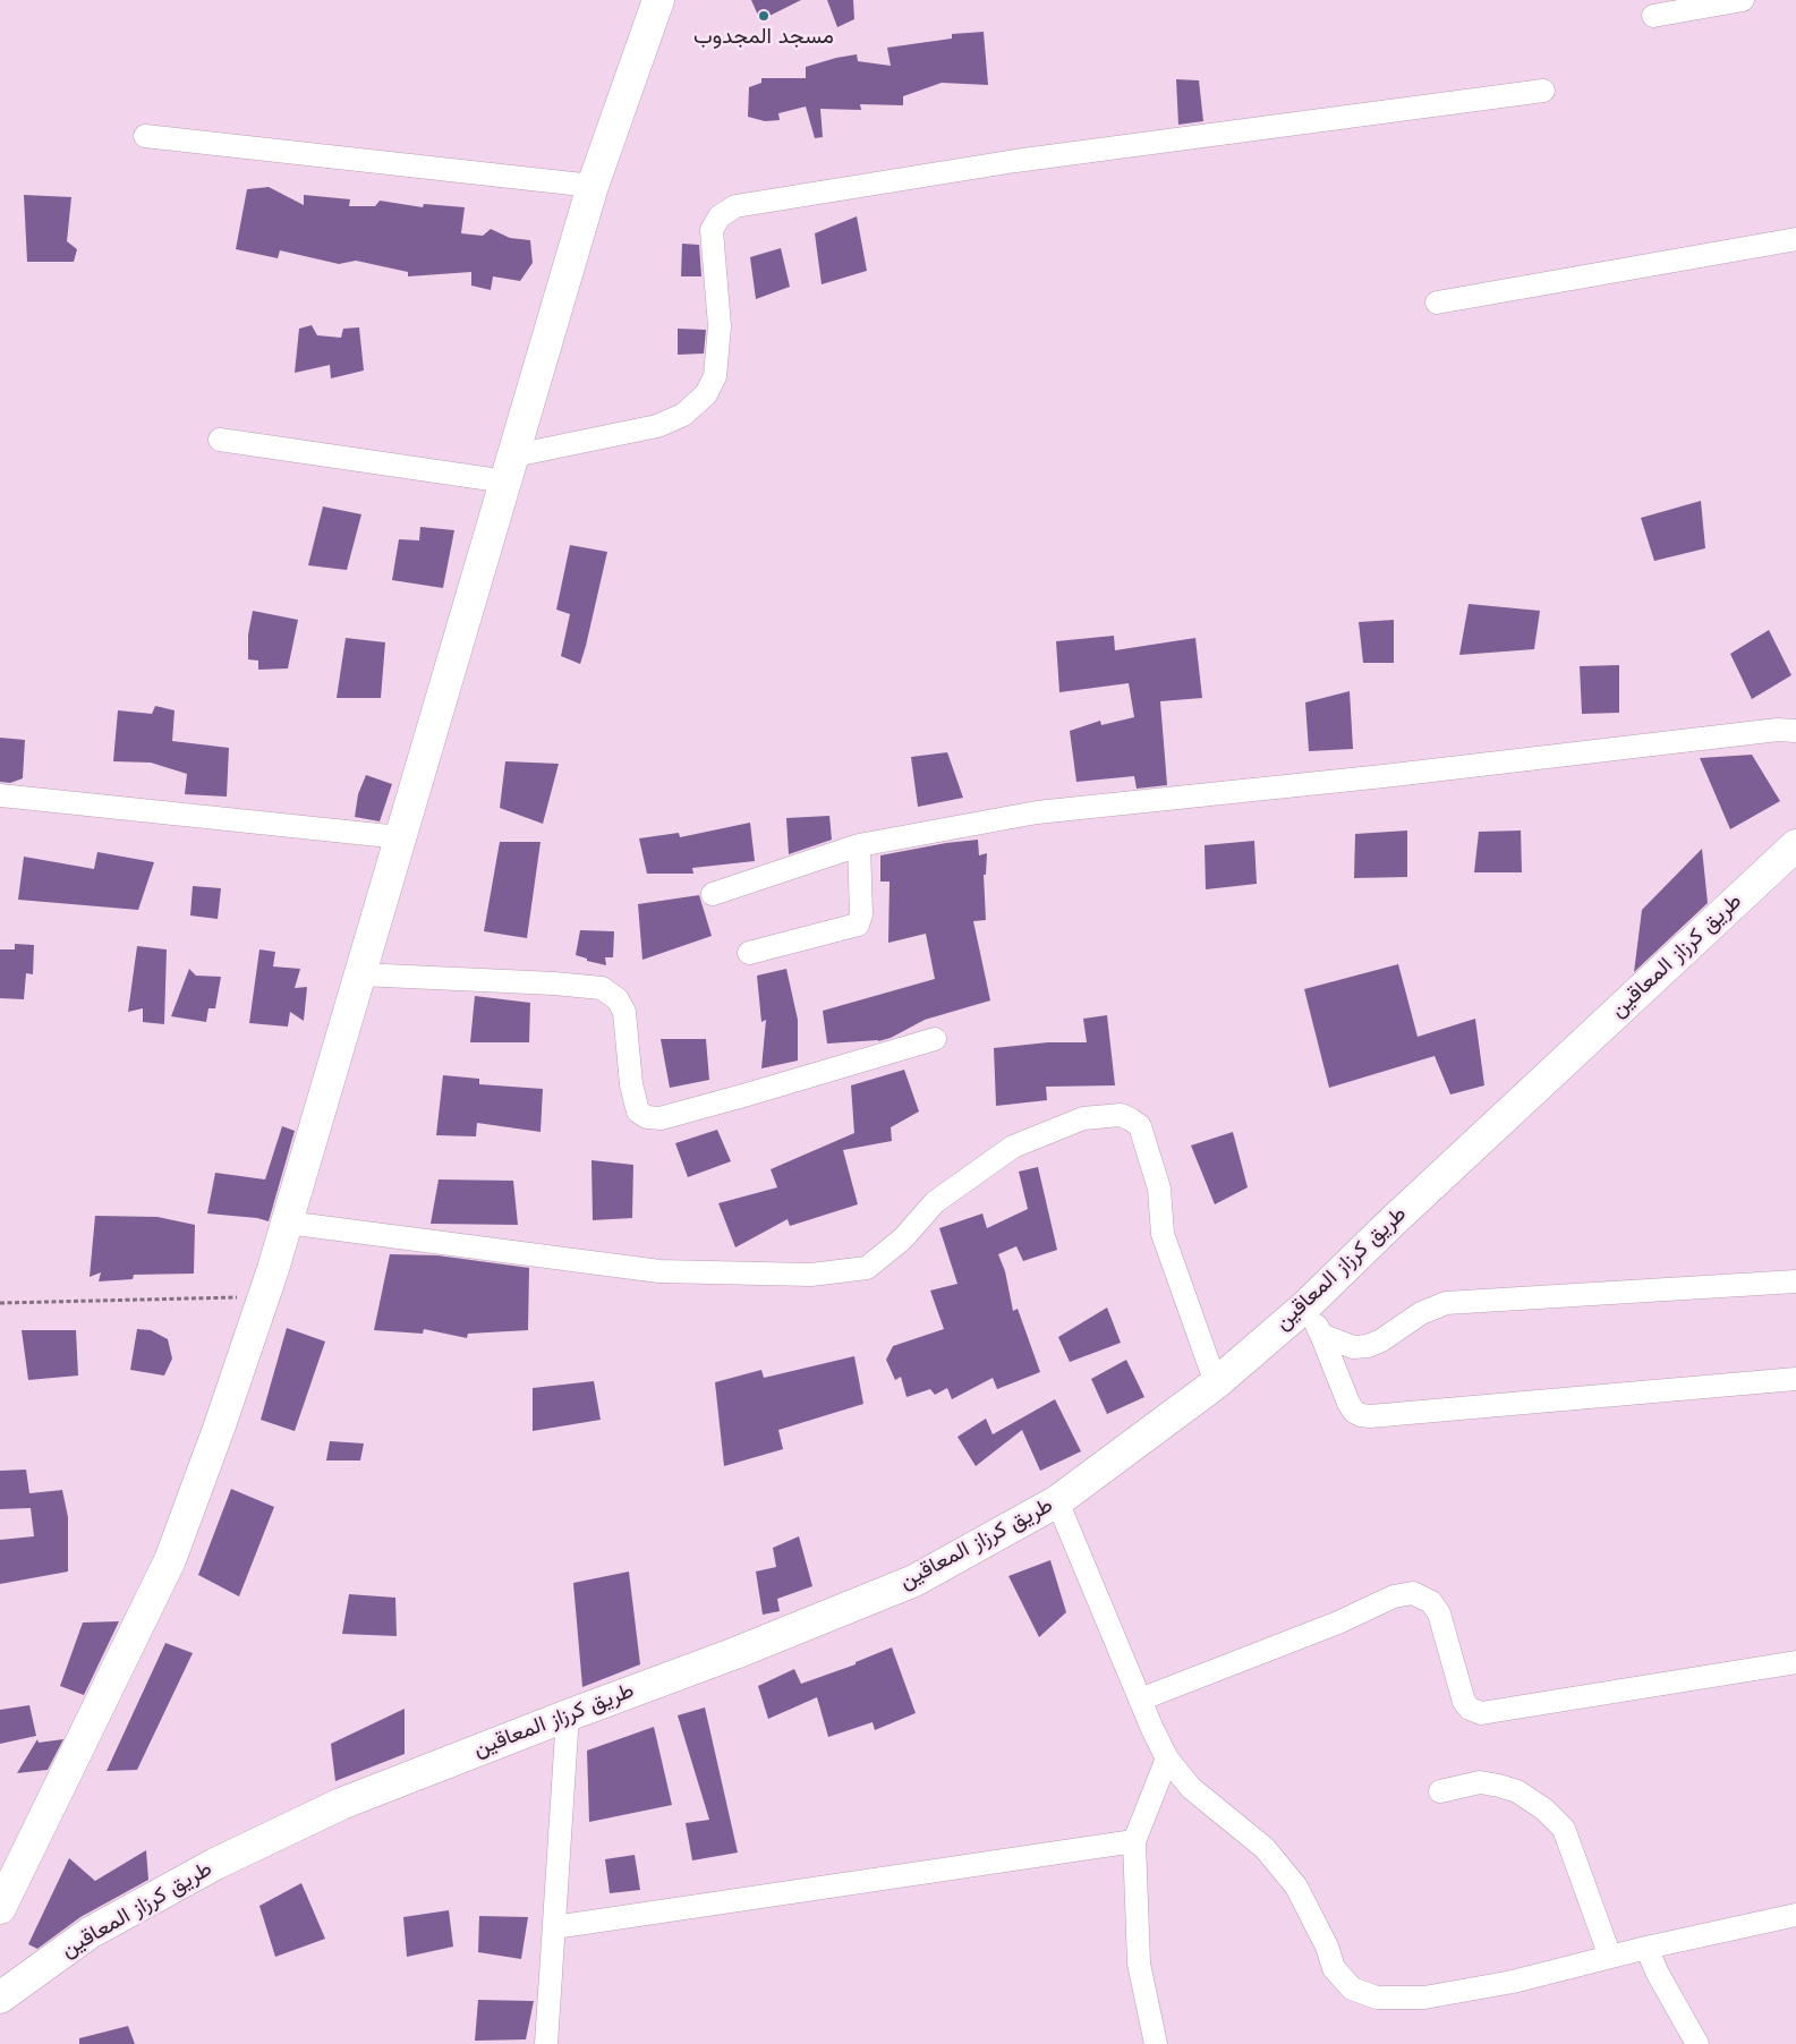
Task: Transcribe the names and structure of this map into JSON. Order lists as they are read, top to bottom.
{
  "streets": {
    "street": ["طريق كرزاز المعاقين"]
  },
  "places": ["مسجد المجدوب"]
}
